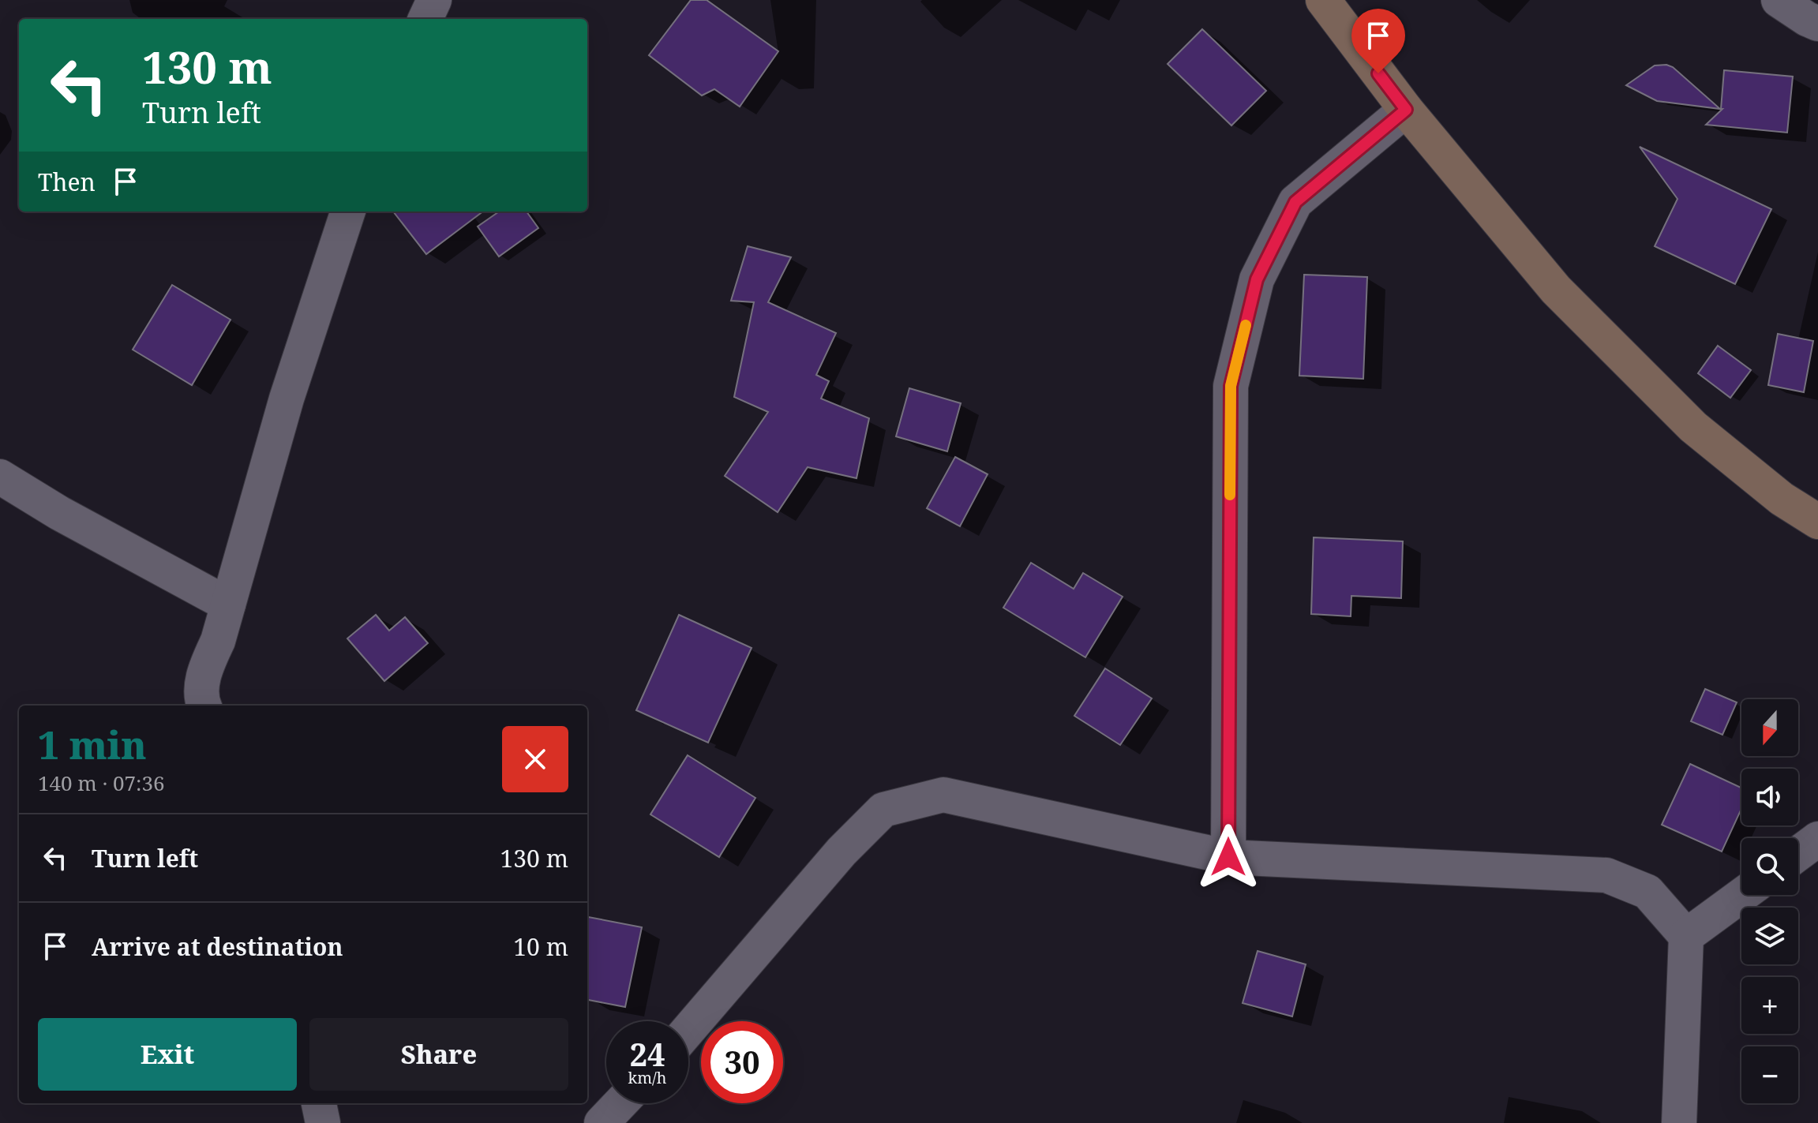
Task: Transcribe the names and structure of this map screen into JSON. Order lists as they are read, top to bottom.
{
  "north": "bottom",
  "page": {
    "turn": ["130 m", "Turn left"],
    "then": "Then",
    "map_buttons": ["+", "−"],
    "heading": ["1 min", "140 m · 07:36"],
    "list": [
      {
        "name": "Turn left",
        "value": "130 m"
      },
      {
        "name": "Arrive at destination",
        "value": "10 m"
      }
    ],
    "buttons": ["Exit", "Share"],
    "speed": "24 km/h",
    "limit": "30"
  }
}
